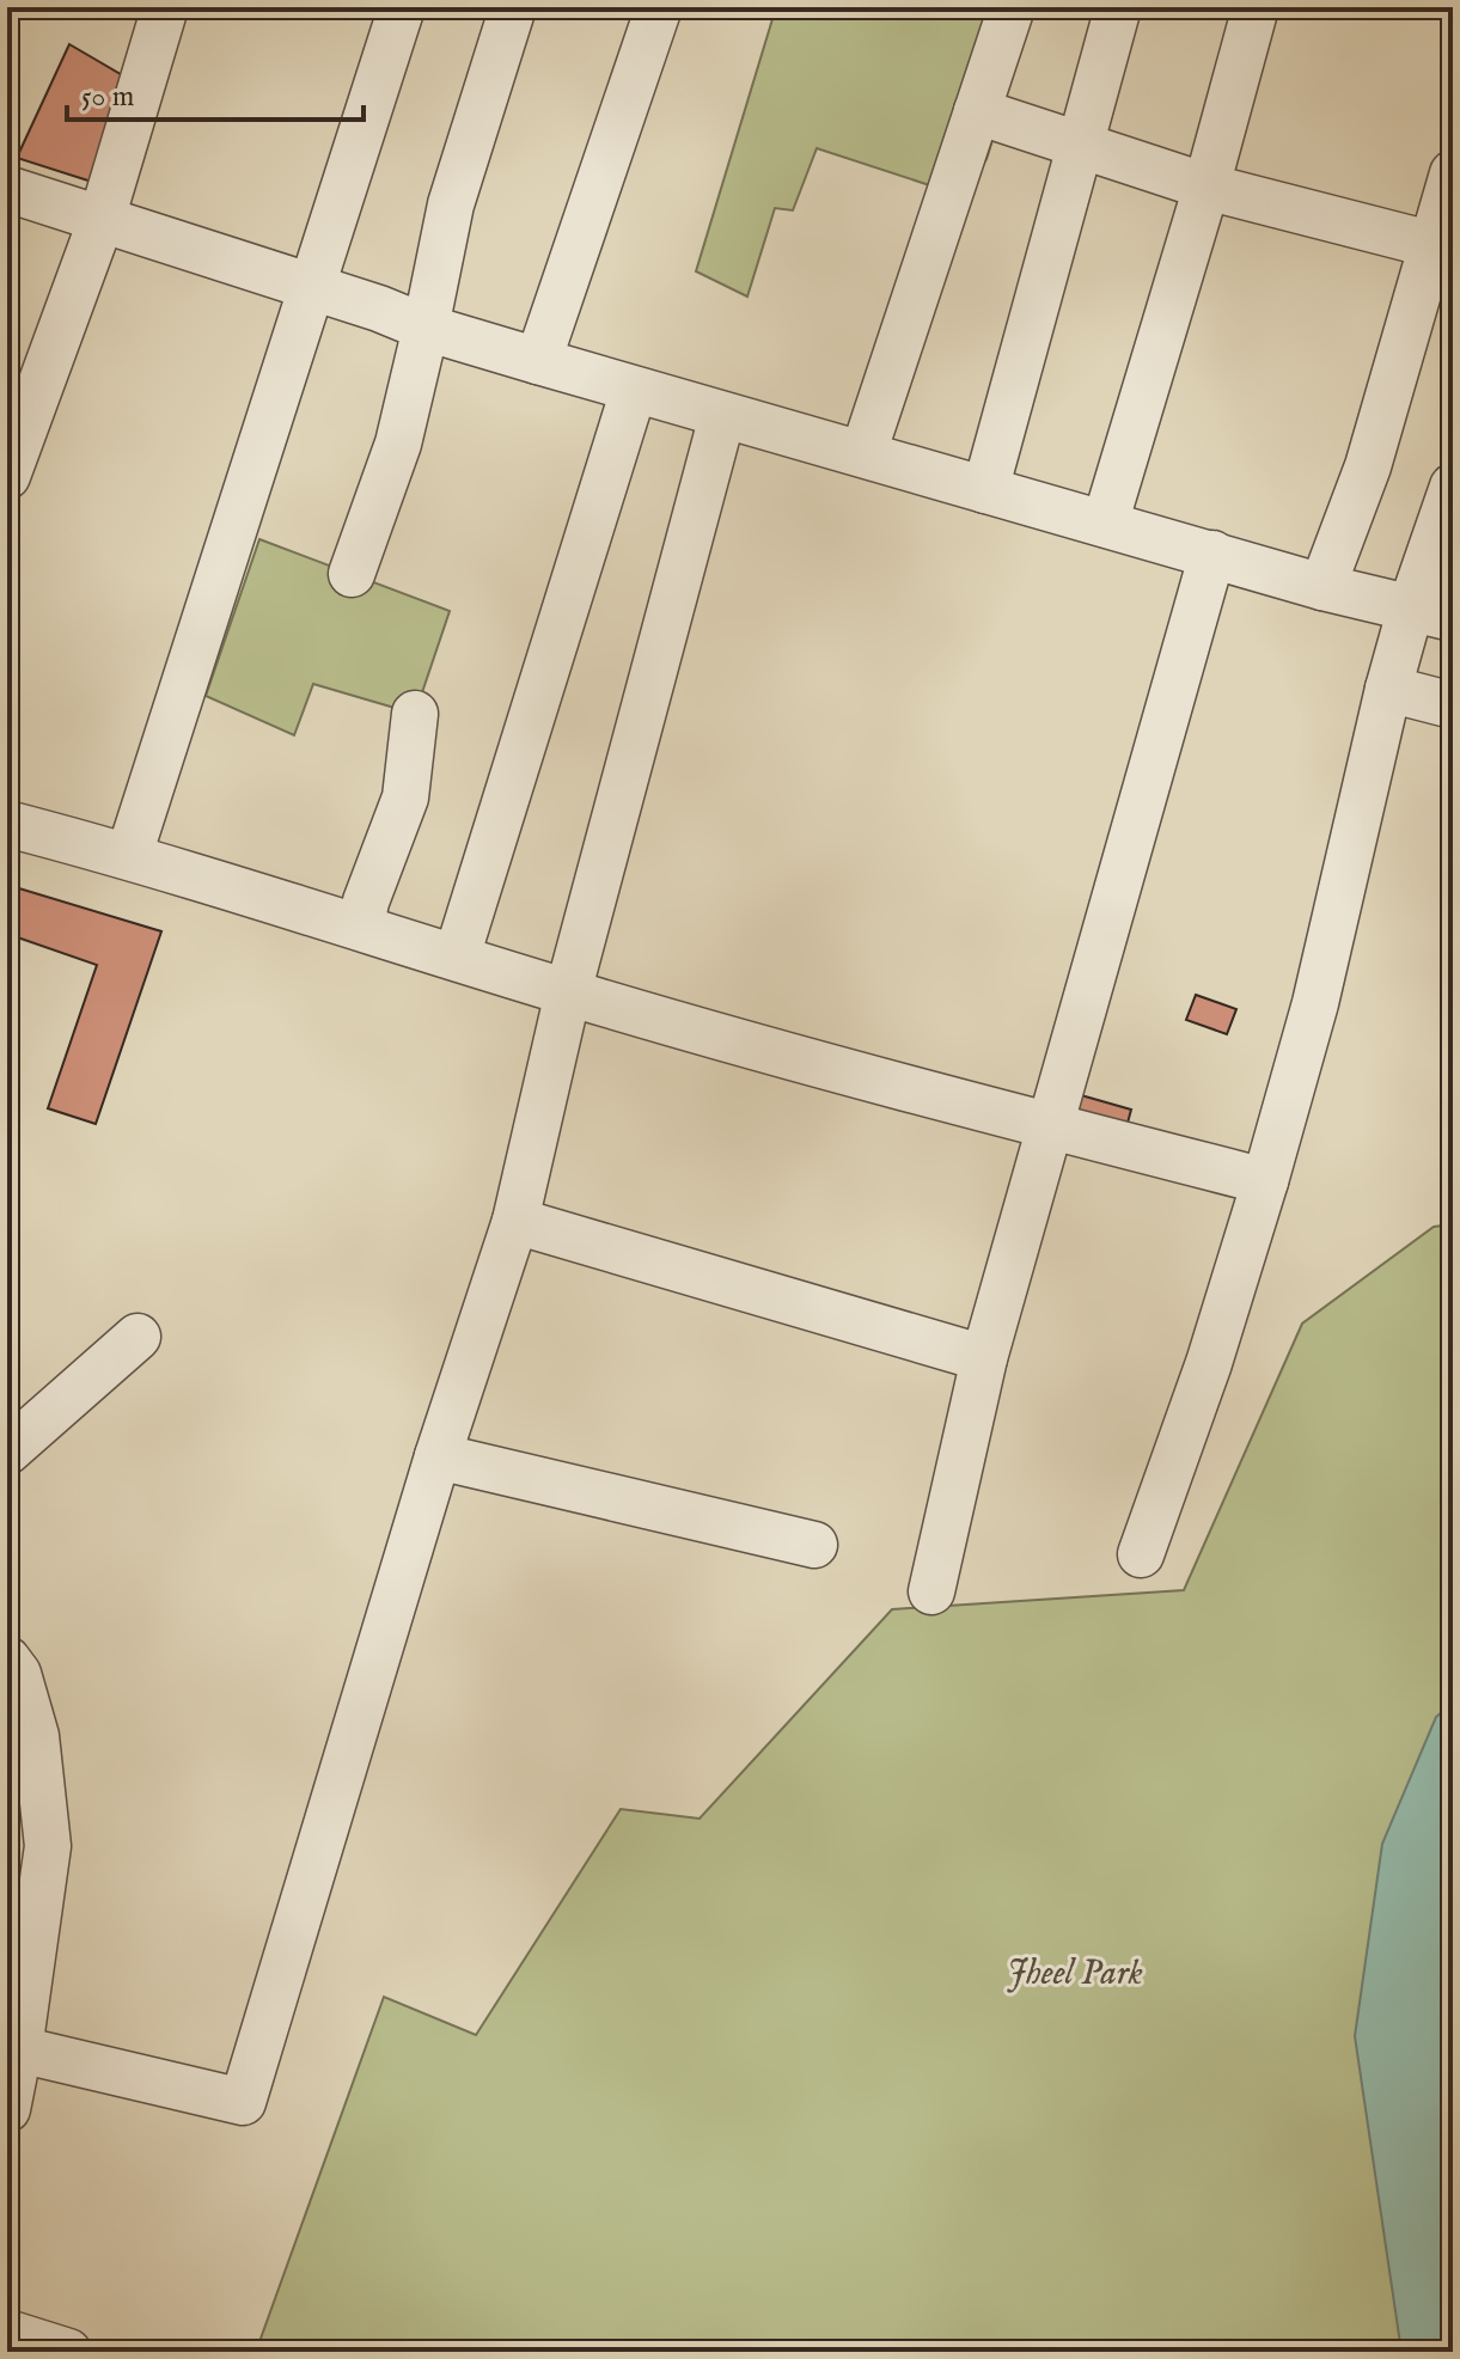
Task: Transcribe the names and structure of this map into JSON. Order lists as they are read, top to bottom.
{
  "parks": ["Jheel Park"],
  "scale_bar": "50 m"
}
